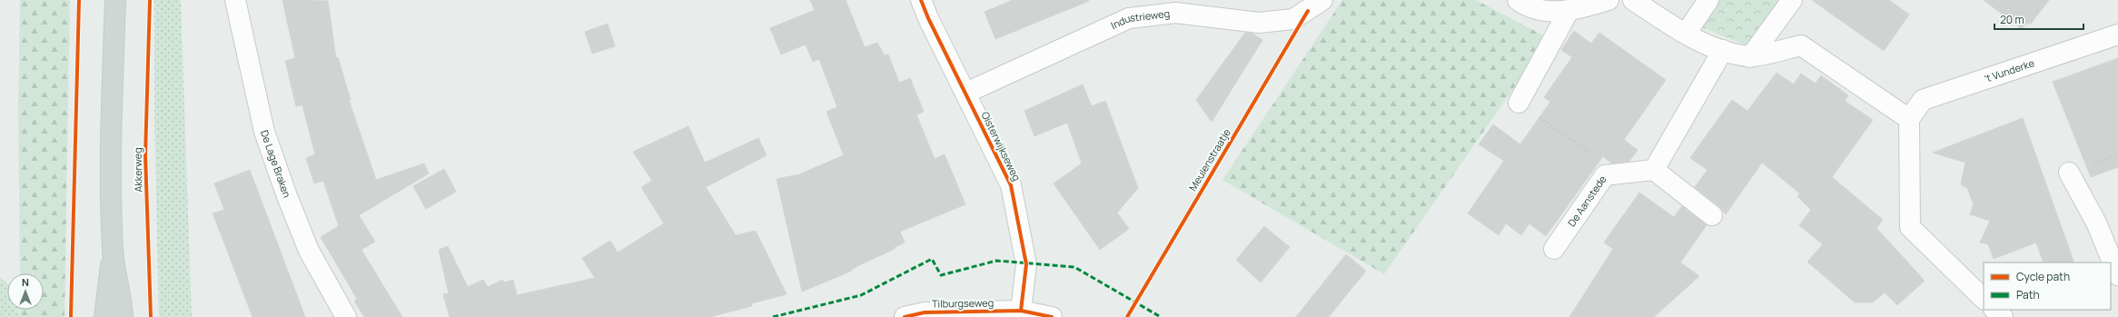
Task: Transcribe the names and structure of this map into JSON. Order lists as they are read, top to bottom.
{
  "streets": {
    "street": [
      "Industrieweg",
      "'t Vunderke",
      "Oisterwijkseweg",
      "De Lage Braken",
      "De Aanstede",
      "Tilburgseweg"
    ],
    "cycle path": ["Meulenstraatje", "Akkerweg"]
  },
  "crossings": [
    ["Industrieweg", "Oisterwijkseweg"],
    ["Oisterwijkseweg", "Tilburgseweg"]
  ],
  "legend": ["Cycle path", "Path"],
  "scale_bar": "20 m",
  "north": "top"
}
